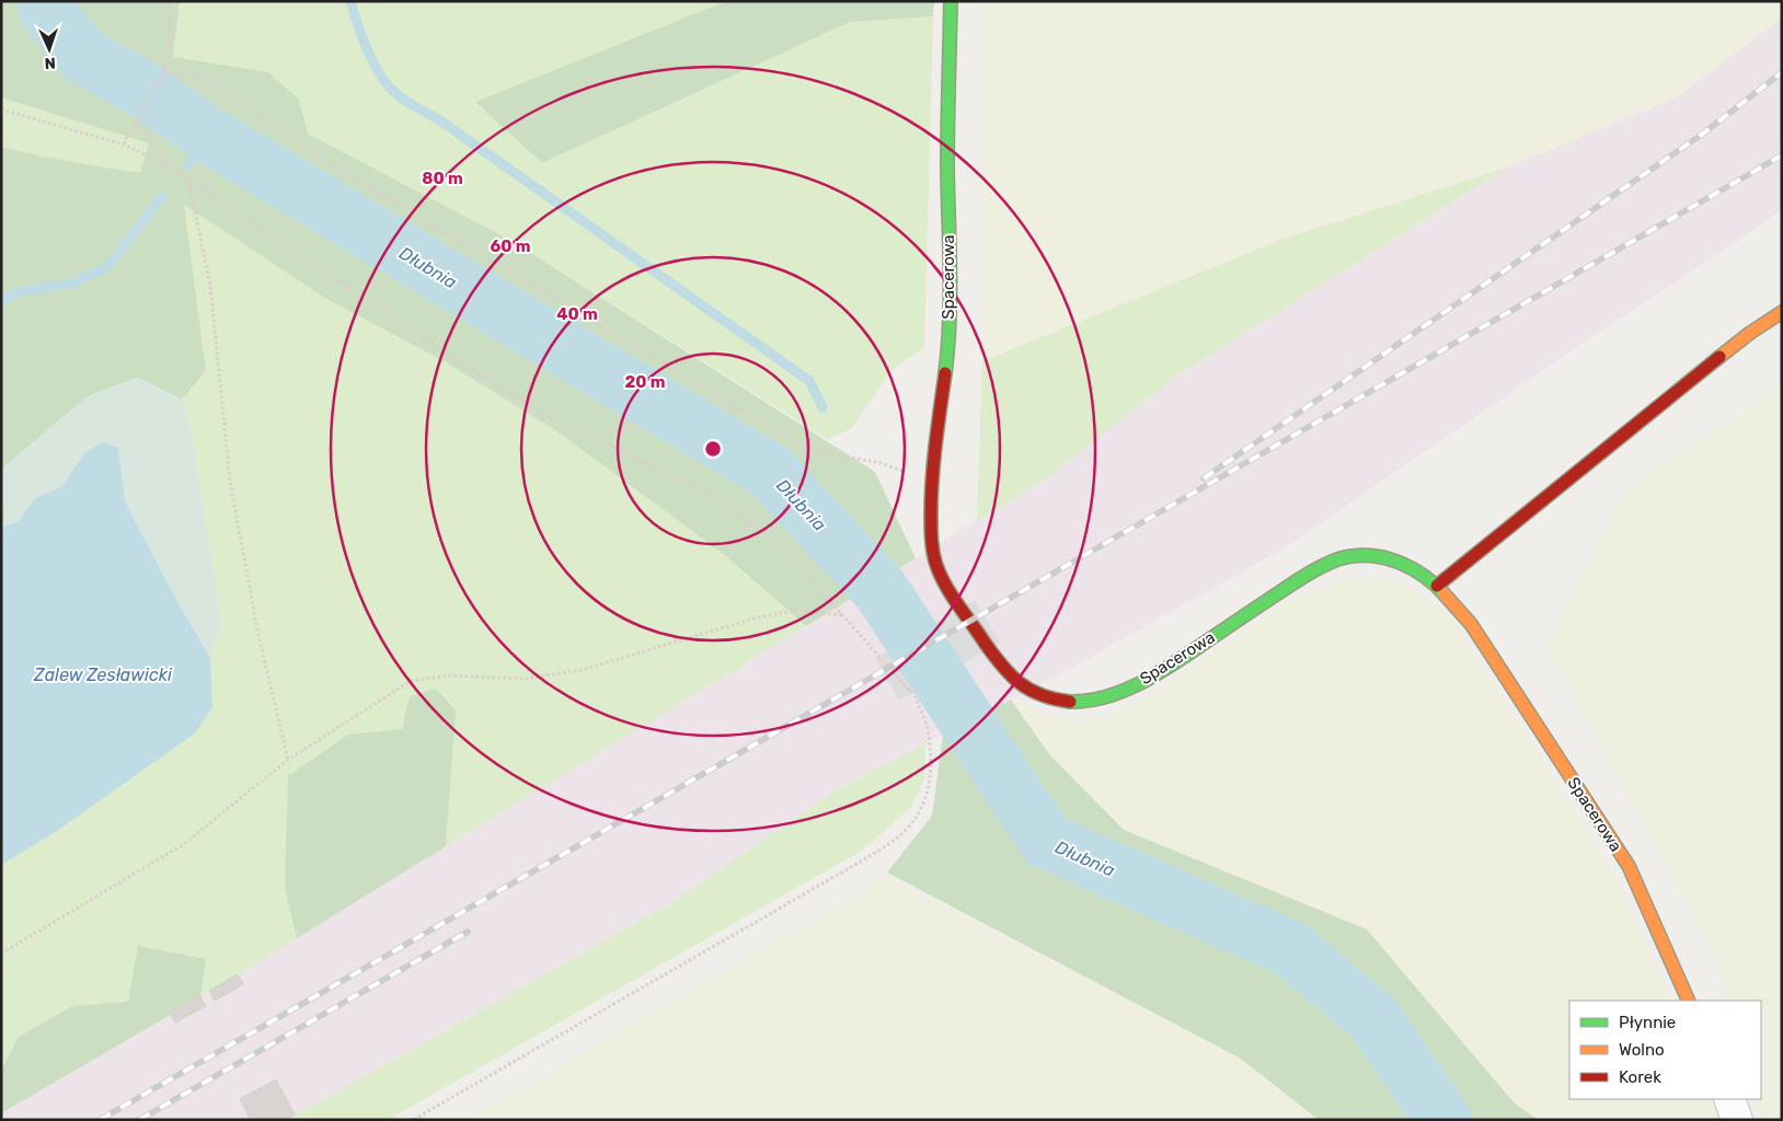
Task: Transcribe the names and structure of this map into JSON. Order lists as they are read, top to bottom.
{
  "streets": {
    "street": ["Spacerowa"]
  },
  "water": ["Dłubnia", "Zalew Zesławicki"],
  "legend": ["Płynnie", "Wolno", "Korek"],
  "north": "bottom",
  "rings": [
    "80 m",
    "60 m",
    "40 m",
    "20 m"
  ]
}
